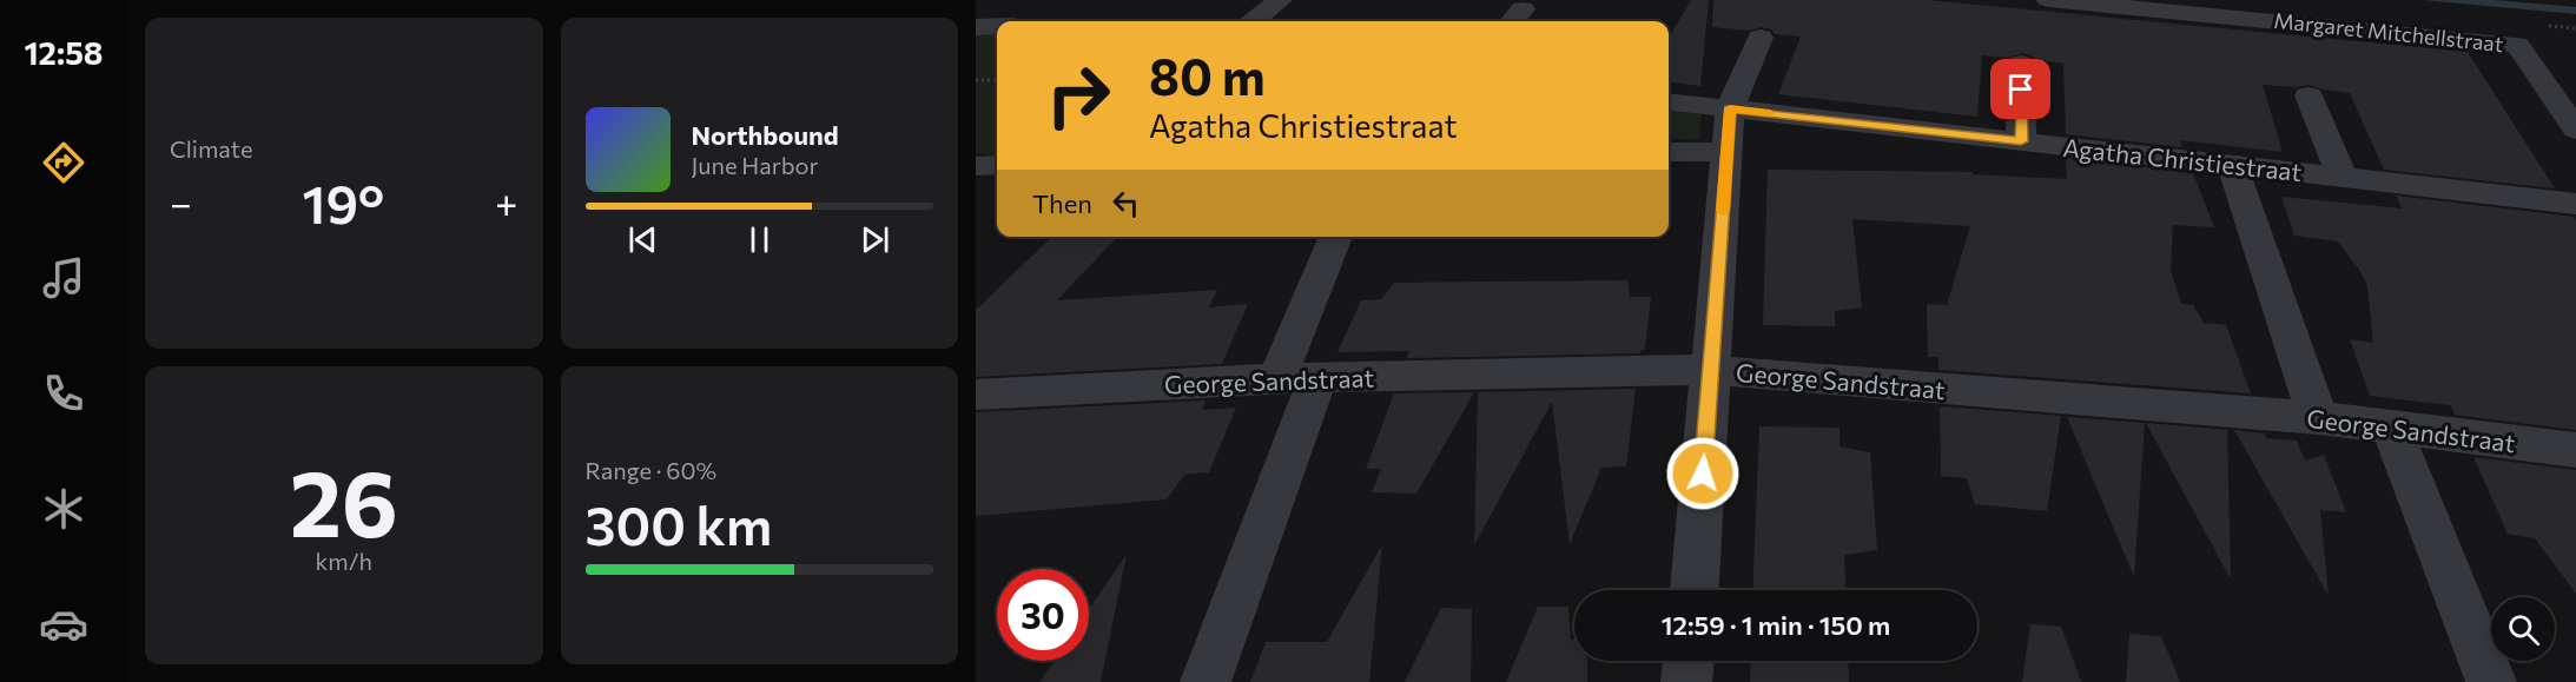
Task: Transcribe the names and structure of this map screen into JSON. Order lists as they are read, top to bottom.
{
  "streets": {
    "street": ["Margaret Mitchellstraat", "Agatha Christiestraat", "George Sandstraat"]
  },
  "page": {
    "tabs": "12:58",
    "tile": [
      "Climate",
      ["26", "km/h"],
      ["Range · 60%", "300 km"]
    ],
    "turn": ["80 m", "Agatha Christiestraat"],
    "song": ["Northbound", "June Harbor"],
    "then": "Then",
    "heat": ["−", "19°", "+"],
    "limit": "30",
    "trip": "12:59 · 1 min · 150 m"
  }
}
